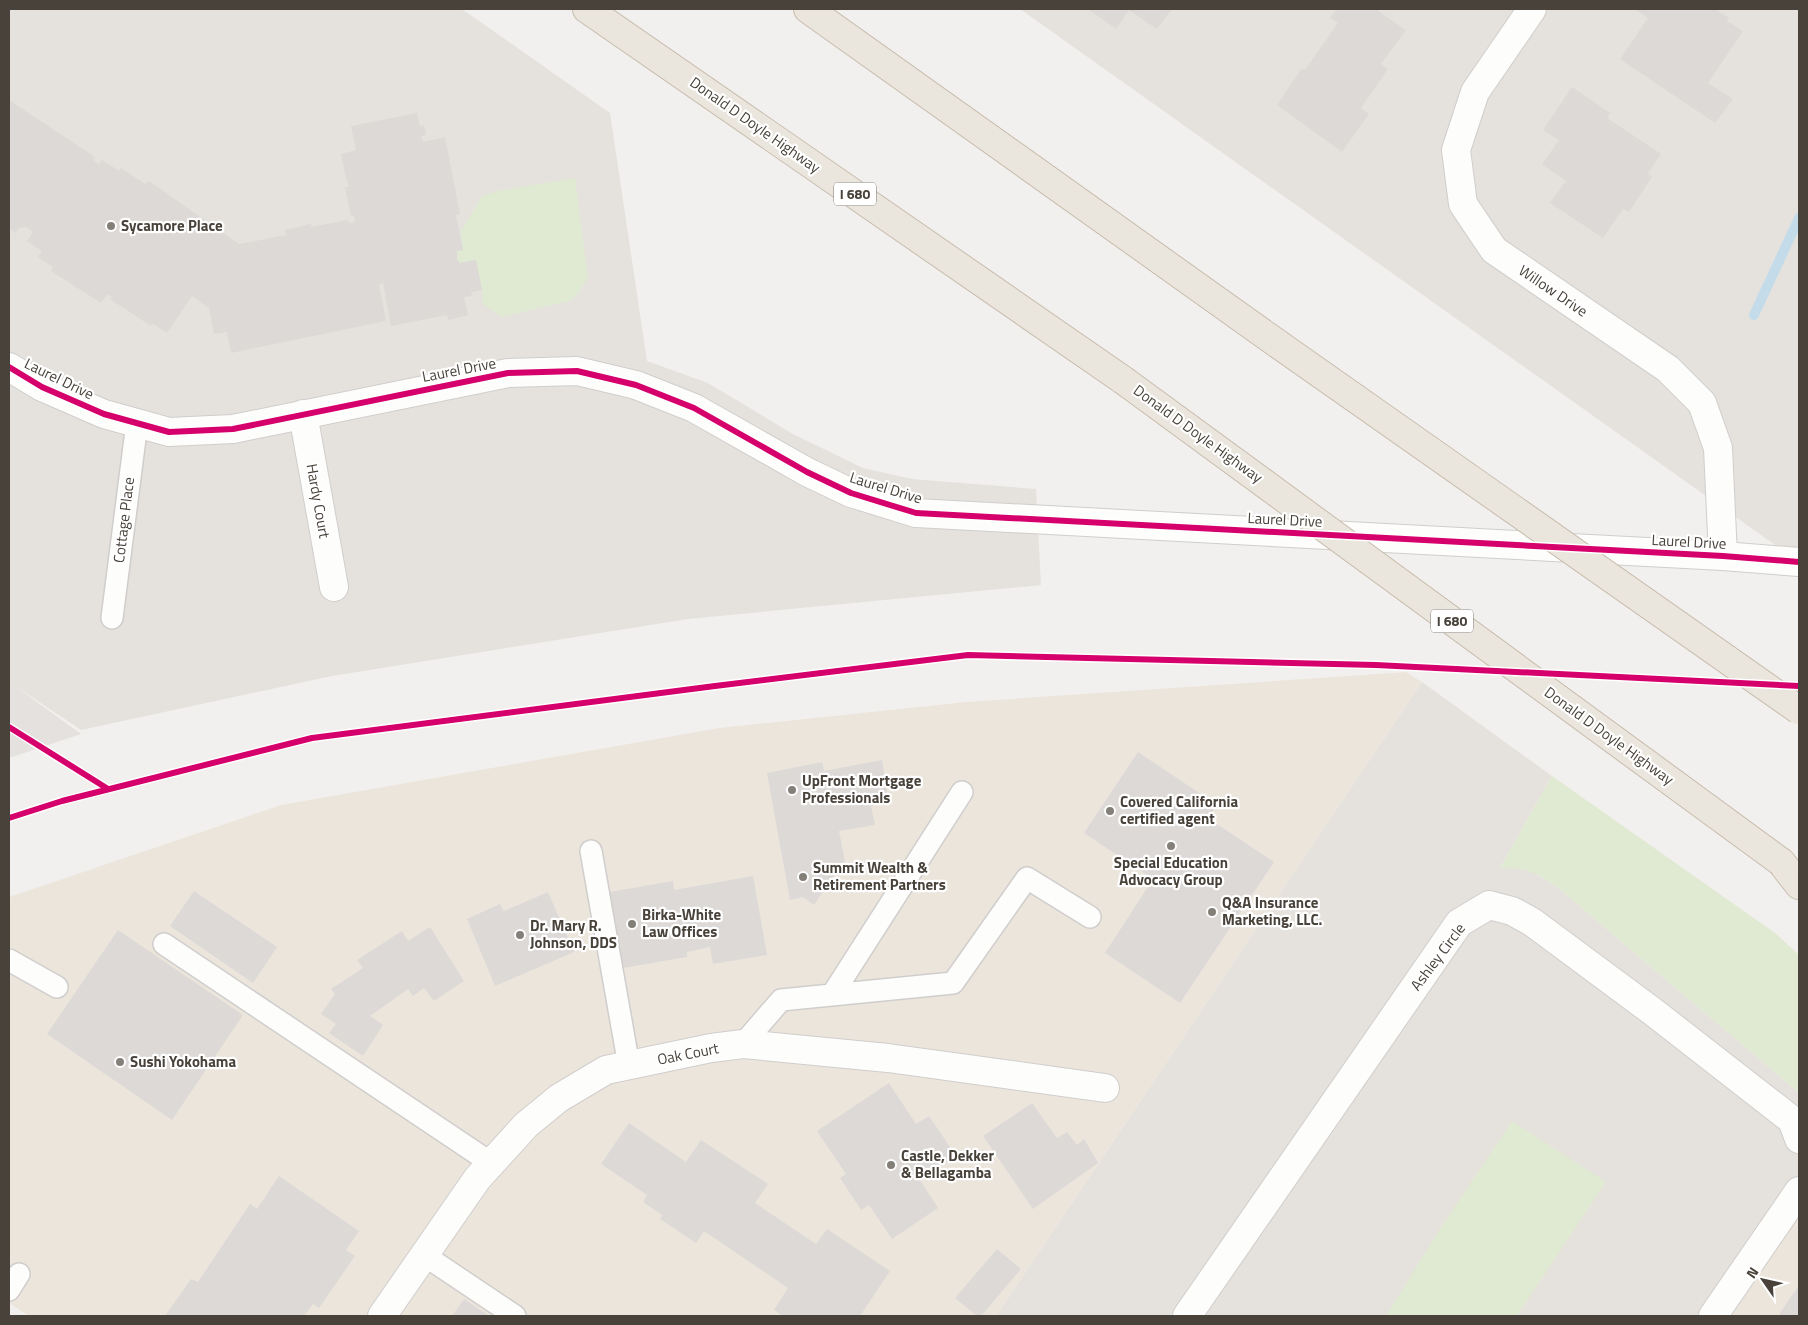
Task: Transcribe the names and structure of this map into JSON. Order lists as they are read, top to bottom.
{
  "streets": {
    "highway": ["Donald D Doyle Highway", "I 680"],
    "street": [
      "Willow Drive",
      "Laurel Drive",
      "Hardy Court",
      "Ashley Circle",
      "Oak Court"
    ],
    "lane": ["Cottage Place"]
  },
  "crossings": [
    ["Willow Drive", "Laurel Drive"],
    ["Laurel Drive", "Hardy Court"],
    ["Laurel Drive", "Cottage Place"]
  ],
  "places": [
    "Sycamore Place",
    "UpFront Mortgage Professionals",
    "Covered California certified agent",
    "Special Education Advocacy Group",
    "Summit Wealth & Retirement Partners",
    "Q&A Insurance Marketing, LLC.",
    "Birka-White Law Offices",
    "Dr. Mary R. Johnson, DDS",
    "Sushi Yokohama",
    "Castle, Dekker & Bellagamba"
  ],
  "north": "top left"
}
